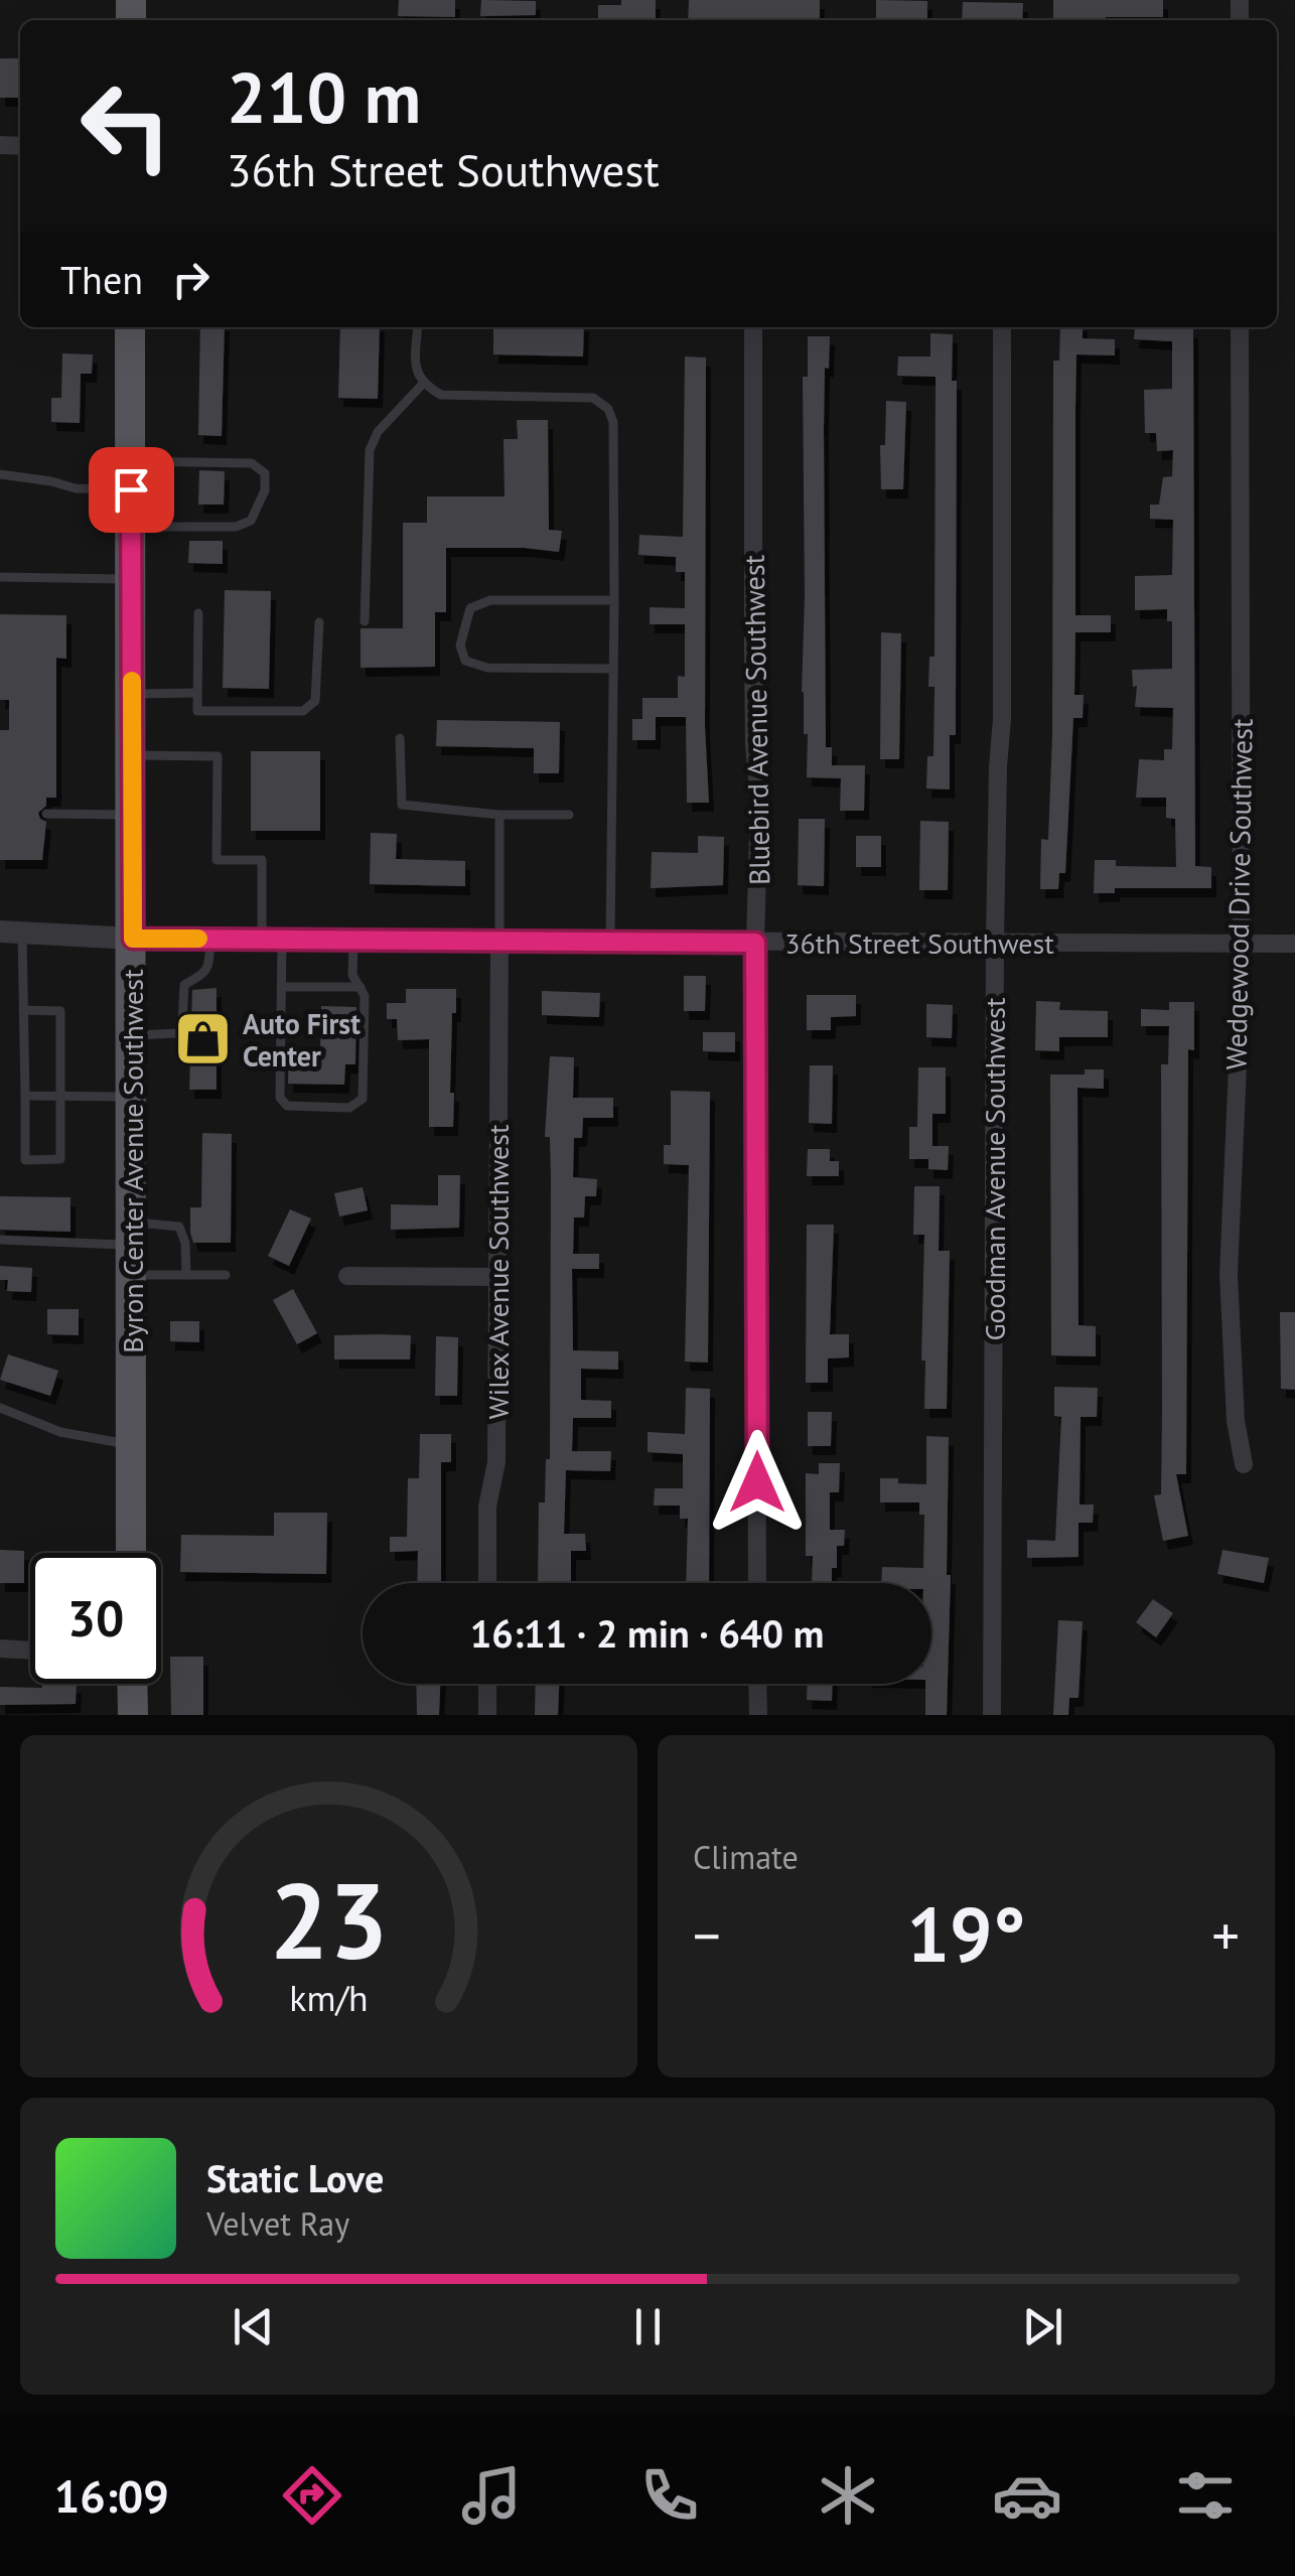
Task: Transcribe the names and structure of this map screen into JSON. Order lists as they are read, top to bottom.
{
  "streets": {
    "main road": ["Byron Center Avenue Southwest"],
    "street": [
      "Bluebird Avenue Southwest",
      "Wedgewood Drive Southwest",
      "36th Street Southwest",
      "Goodman Avenue Southwest",
      "Wilex Avenue Southwest"
    ]
  },
  "crossings": [
    ["Bluebird Avenue Southwest", "36th Street Southwest"],
    ["Wedgewood Drive Southwest", "36th Street Southwest"],
    ["36th Street Southwest", "Byron Center Avenue Southwest"],
    ["36th Street Southwest", "Goodman Avenue Southwest"],
    ["36th Street Southwest", "Wilex Avenue Southwest"]
  ],
  "places": {
    "shop": ["Auto First Center"]
  },
  "page": {
    "turn": ["210 m", "36th Street Southwest"],
    "then": "Then",
    "limit": "30",
    "trip": "16:11 · 2 min · 640 m",
    "tile": "Climate",
    "heat": ["−", "19°", "+"],
    "song": ["Static Love", "Velvet Ray"],
    "tabs": "16:09",
    "gauge": ["23", "km/h"]
  }
}
